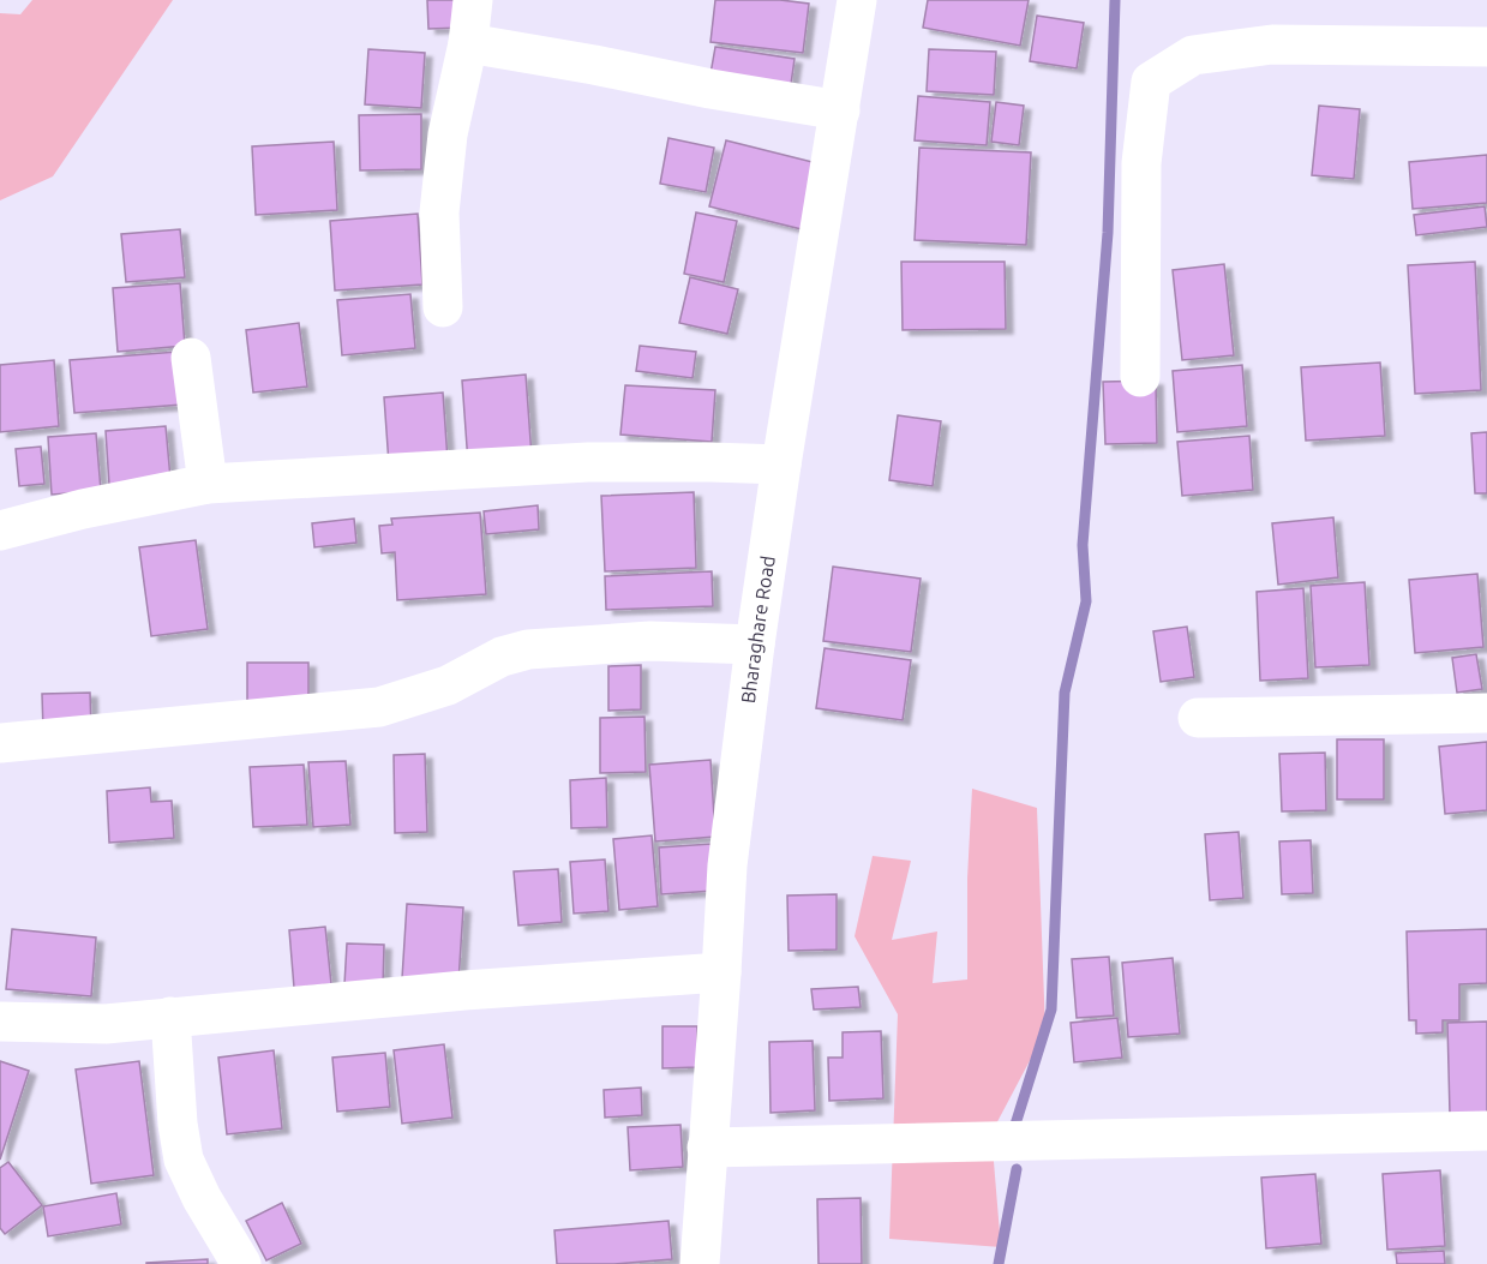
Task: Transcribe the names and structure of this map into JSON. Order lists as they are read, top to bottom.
{
  "streets": {
    "street": ["Bharaghare Road"]
  }
}
